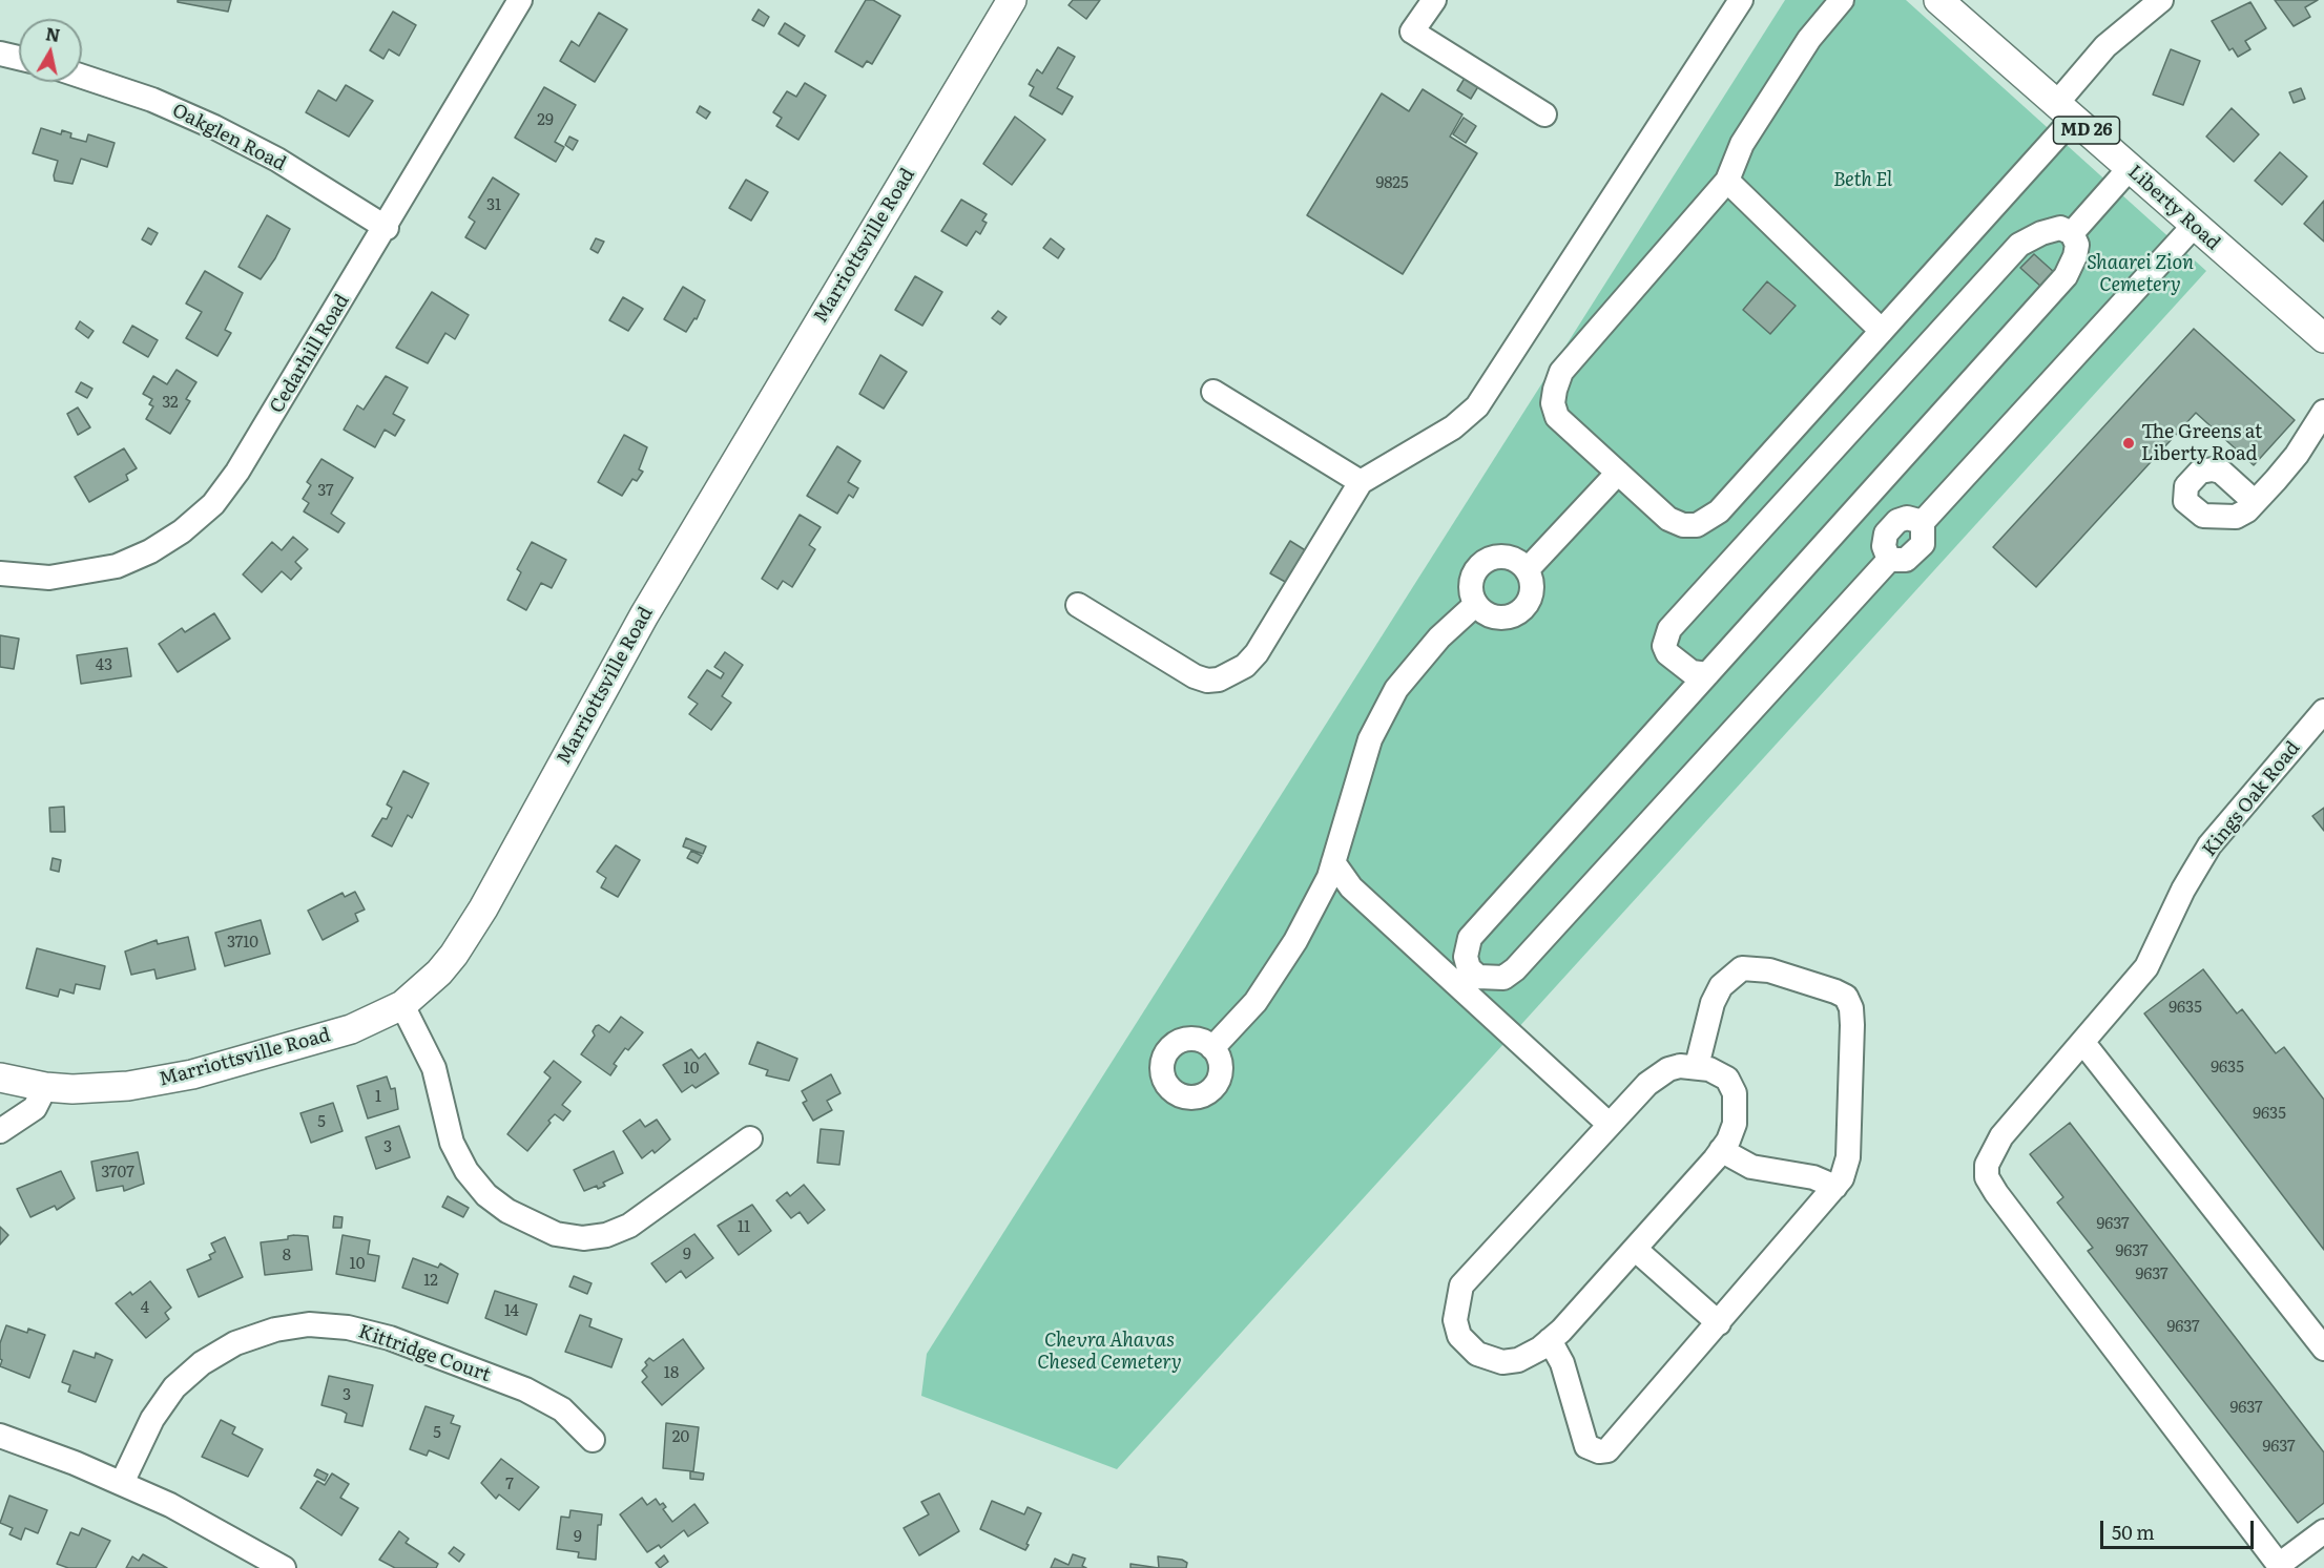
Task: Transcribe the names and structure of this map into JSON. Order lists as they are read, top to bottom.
{
  "streets": {
    "main road": ["MD 26", "Liberty Road", "Marriottsville Road"],
    "street": [
      "Oakglen Road",
      "Cedarhill Road",
      "Kings Oak Road",
      "Kittridge Court"
    ]
  },
  "crossings": [
    ["Oakglen Road", "Cedarhill Road"]
  ],
  "parks": ["Beth El", "Shaarei Zion Cemetery", "Chevra Ahavas Chesed Cemetery"],
  "places": ["The Greens at Liberty Road"],
  "house_numbers": [
    "29",
    "9825",
    "31",
    "32",
    "37",
    "43",
    "3710",
    "9635",
    "9635",
    "10",
    "1",
    "9635",
    "5",
    "3",
    "3707",
    "9637",
    "11",
    "9637",
    "9",
    "8",
    "10",
    "9637",
    "12",
    "4",
    "14",
    "9637",
    "18",
    "3",
    "9637",
    "5",
    "20",
    "9637",
    "7",
    "9"
  ],
  "scale_bar": "50 m",
  "north": "top"
}
